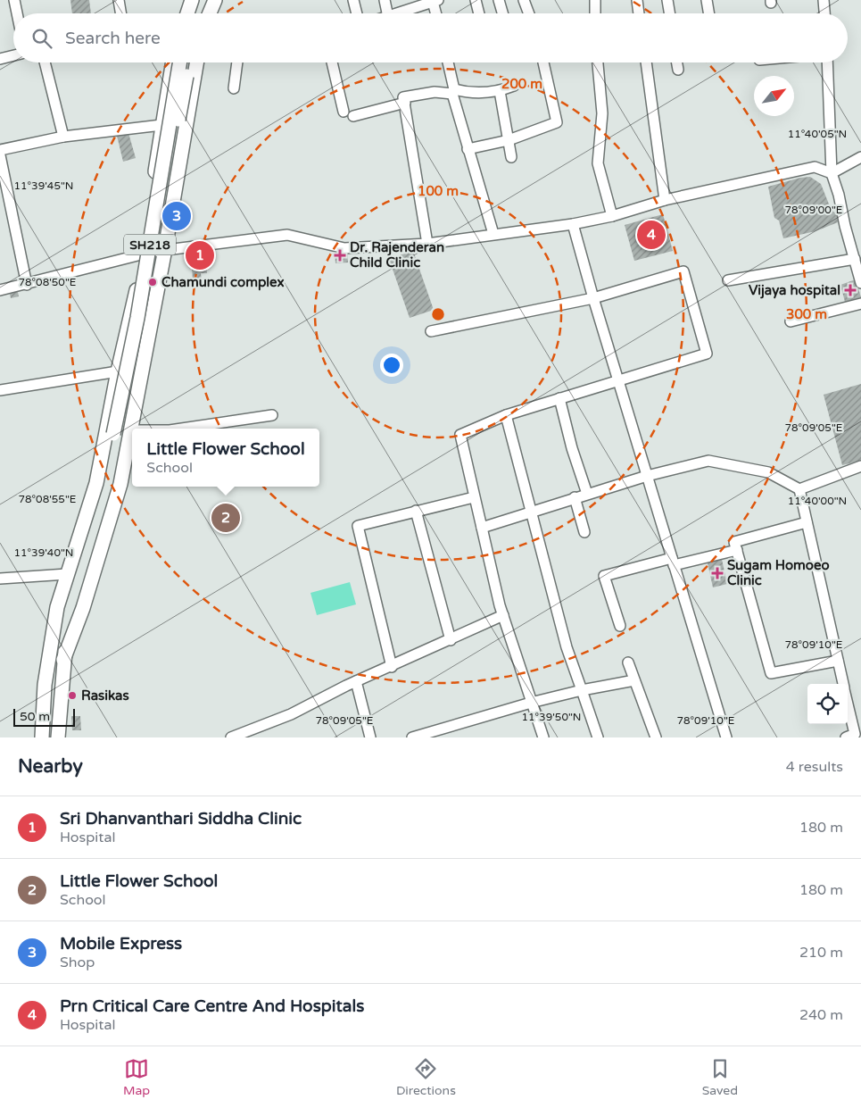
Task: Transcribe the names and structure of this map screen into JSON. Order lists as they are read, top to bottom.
{
  "streets": {
    "main road": ["SH218"]
  },
  "places": {
    "health": ["Dr. Rajenderan Child Clinic", "Vijaya hospital", "Sugam Homoeo Clinic"],
    "other": ["Chamundi complex", "Rasikas"]
  },
  "scale_bar": "50 m",
  "north": "top right",
  "page": {
    "search": "Search here",
    "pins": [
      "3",
      "4",
      "1",
      "2"
    ],
    "popup": ["Little Flower School", "School"],
    "scale": "50 m",
    "heading": ["Nearby", "4 results"],
    "list": [
      {
        "mark": "1",
        "name": "Sri Dhanvanthari Siddha Clinic",
        "note": "Hospital",
        "value": "180 m"
      },
      {
        "mark": "2",
        "name": "Little Flower School",
        "note": "School",
        "value": "180 m"
      },
      {
        "mark": "3",
        "name": "Mobile Express",
        "note": "Shop",
        "value": "210 m"
      },
      {
        "mark": "4",
        "name": "Prn Critical Care Centre And Hospitals",
        "note": "Hospital",
        "value": "240 m"
      }
    ],
    "nav": ["Map", "Directions", "Saved"]
  },
  "coordinates": [
    "11°40'05\"N",
    "11°39'45\"N",
    "78°09'00\"E",
    "78°08'50\"E",
    "78°09'05\"E",
    "78°08'55\"E",
    "11°40'00\"N",
    "11°39'40\"N",
    "78°09'10\"E",
    "11°39'50\"N"
  ],
  "rings": ["200 m", "100 m", "300 m"]
}
